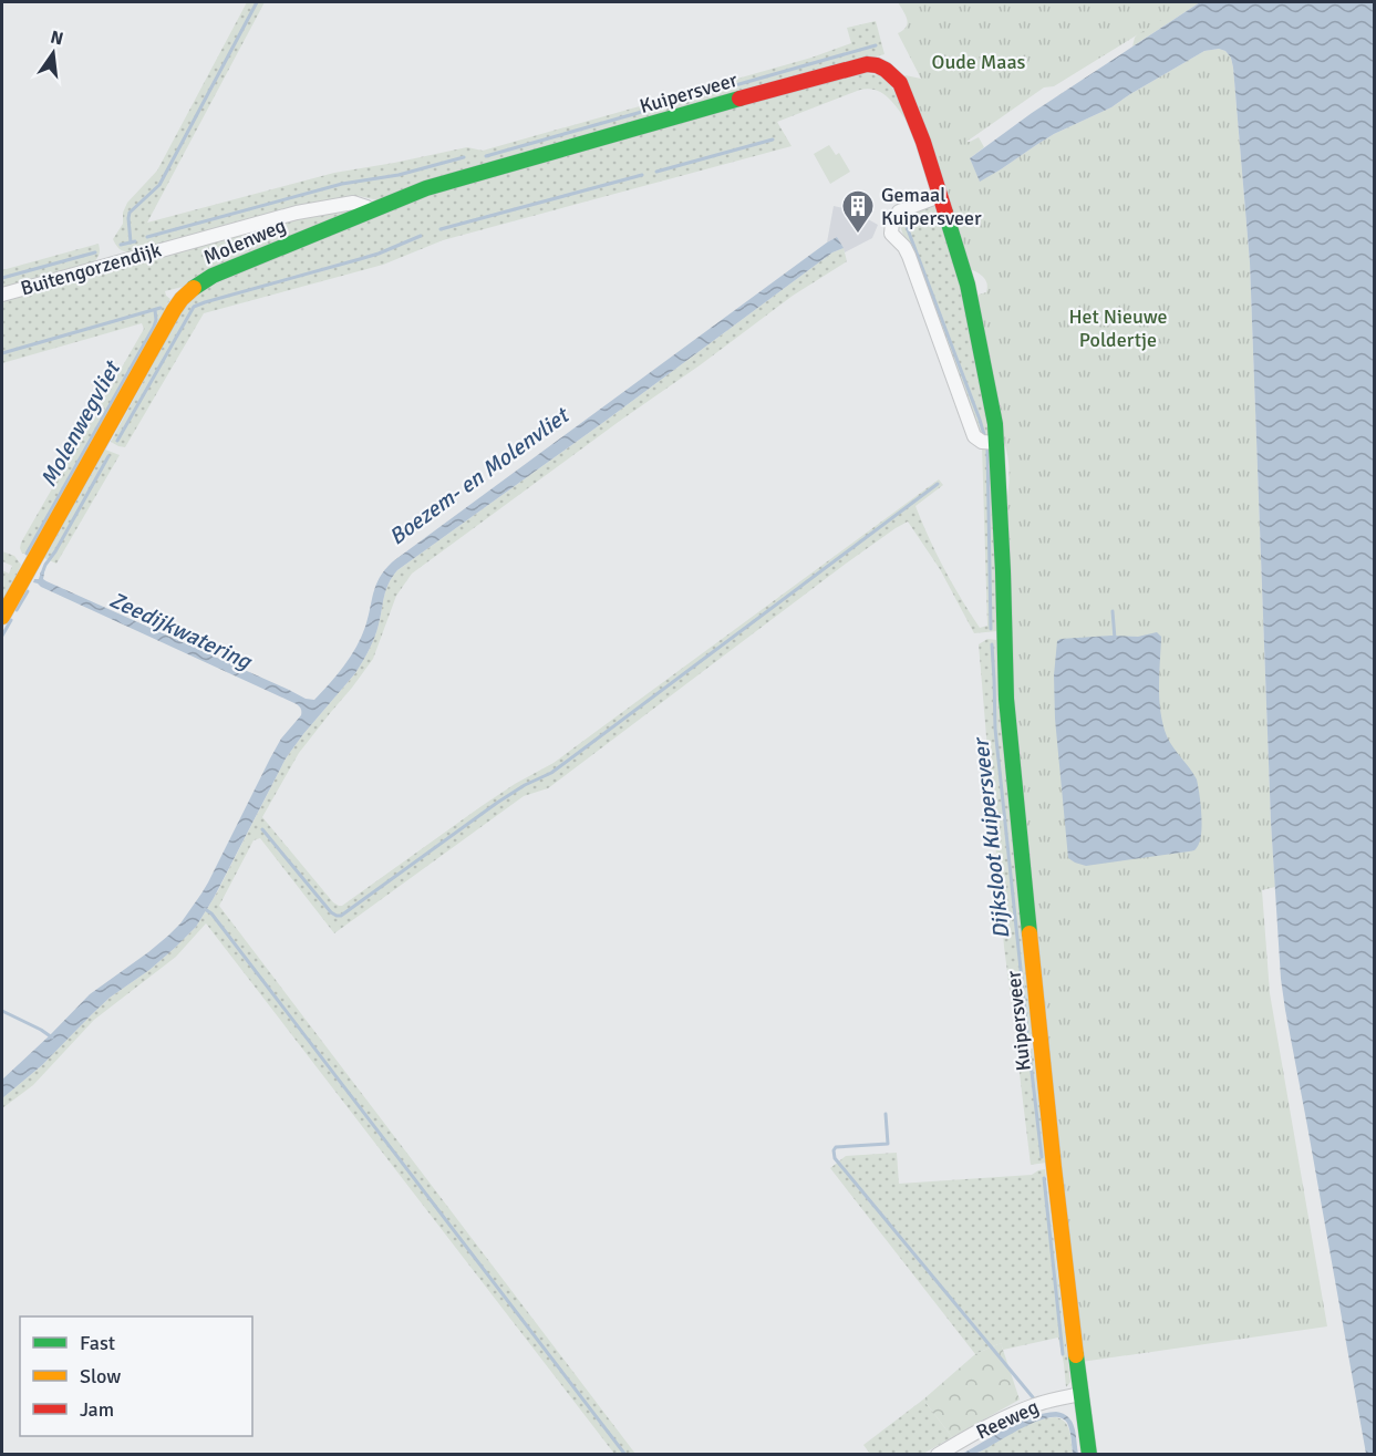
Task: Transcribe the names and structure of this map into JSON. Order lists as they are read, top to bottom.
{
  "streets": {
    "street": [
      "Kuipersveer",
      "Molenweg",
      "Buitengorzendijk",
      "Reeweg"
    ]
  },
  "crossings": [
    ["Kuipersveer", "Molenweg"],
    ["Kuipersveer", "Buitengorzendijk"],
    ["Kuipersveer", "Reeweg"],
    ["Molenweg", "Buitengorzendijk"]
  ],
  "water": [
    "Molenwegvliet",
    "Boezem- en Molenvliet",
    "Zeedijkwatering",
    "Dijksloot Kuipersveer"
  ],
  "parks": ["Oude Maas", "Het Nieuwe Poldertje"],
  "places": {
    "building": ["Gemaal Kuipersveer"]
  },
  "legend": ["Fast", "Slow", "Jam"],
  "north": "top"
}
